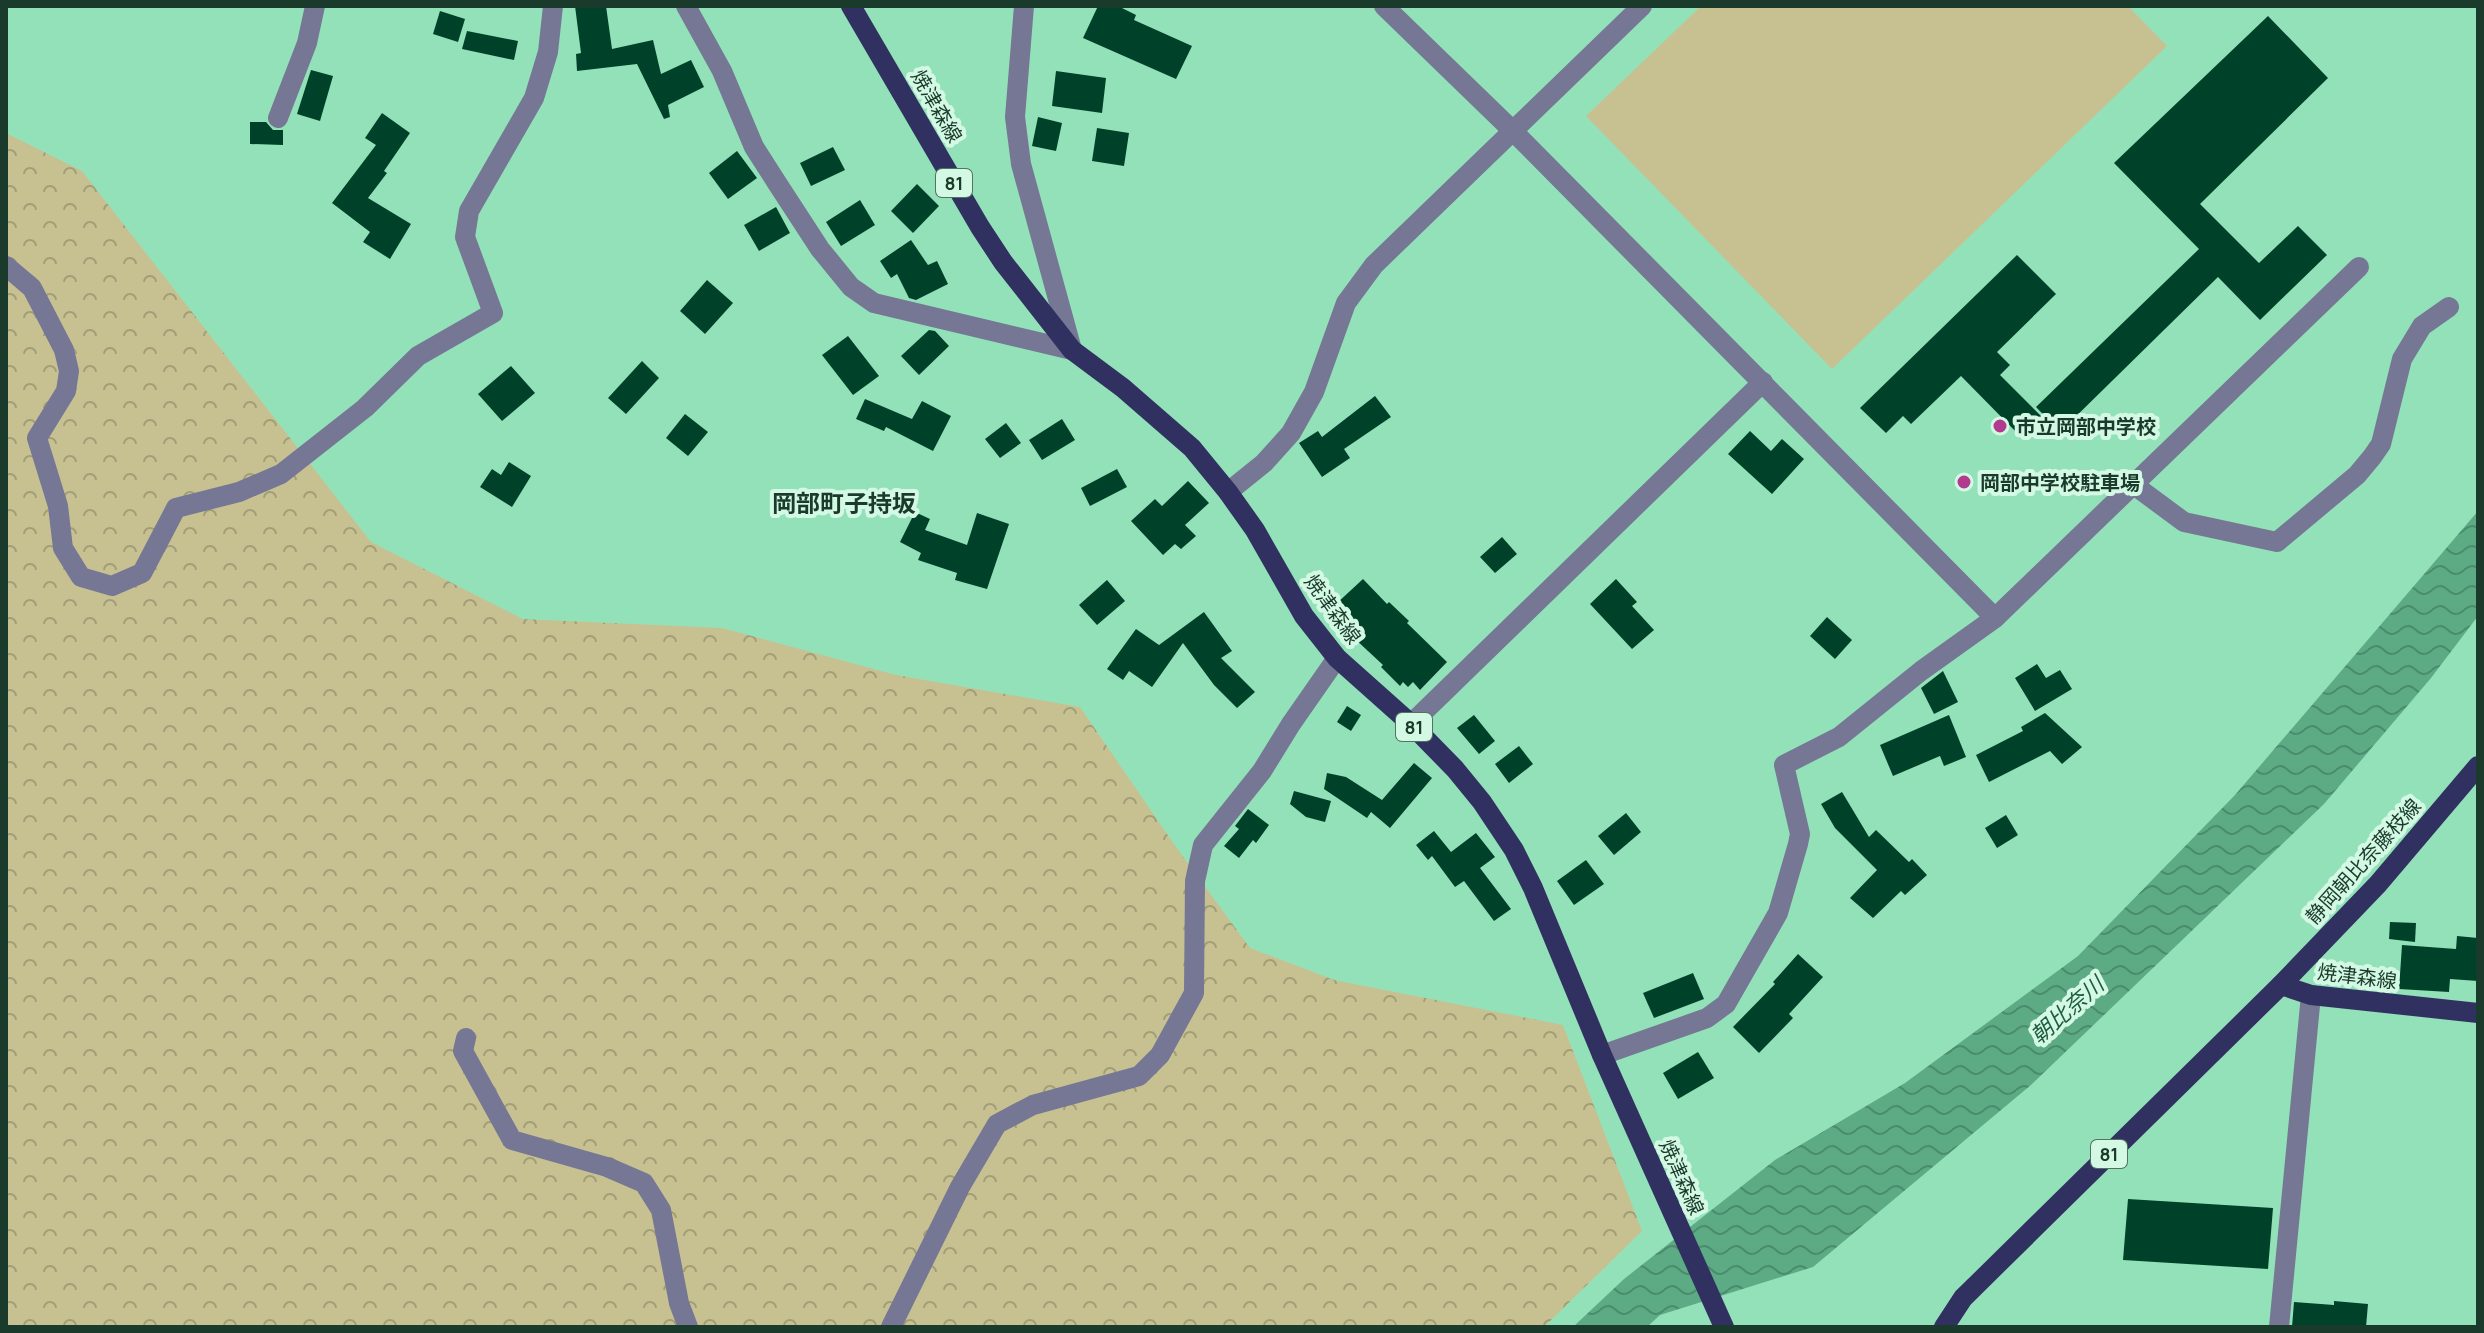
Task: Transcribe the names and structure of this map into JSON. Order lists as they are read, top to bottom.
{
  "streets": {
    "main road": ["焼津森線", "81", "静岡朝比奈藤枝線"]
  },
  "crossings": [
    ["焼津森線", "81"],
    ["焼津森線", "静岡朝比奈藤枝線"],
    ["81", "静岡朝比奈藤枝線"]
  ],
  "districts": ["岡部町子持坂"],
  "water": ["朝比奈川"],
  "places": ["市立岡部中学校", "岡部中学校駐車場"]
}
